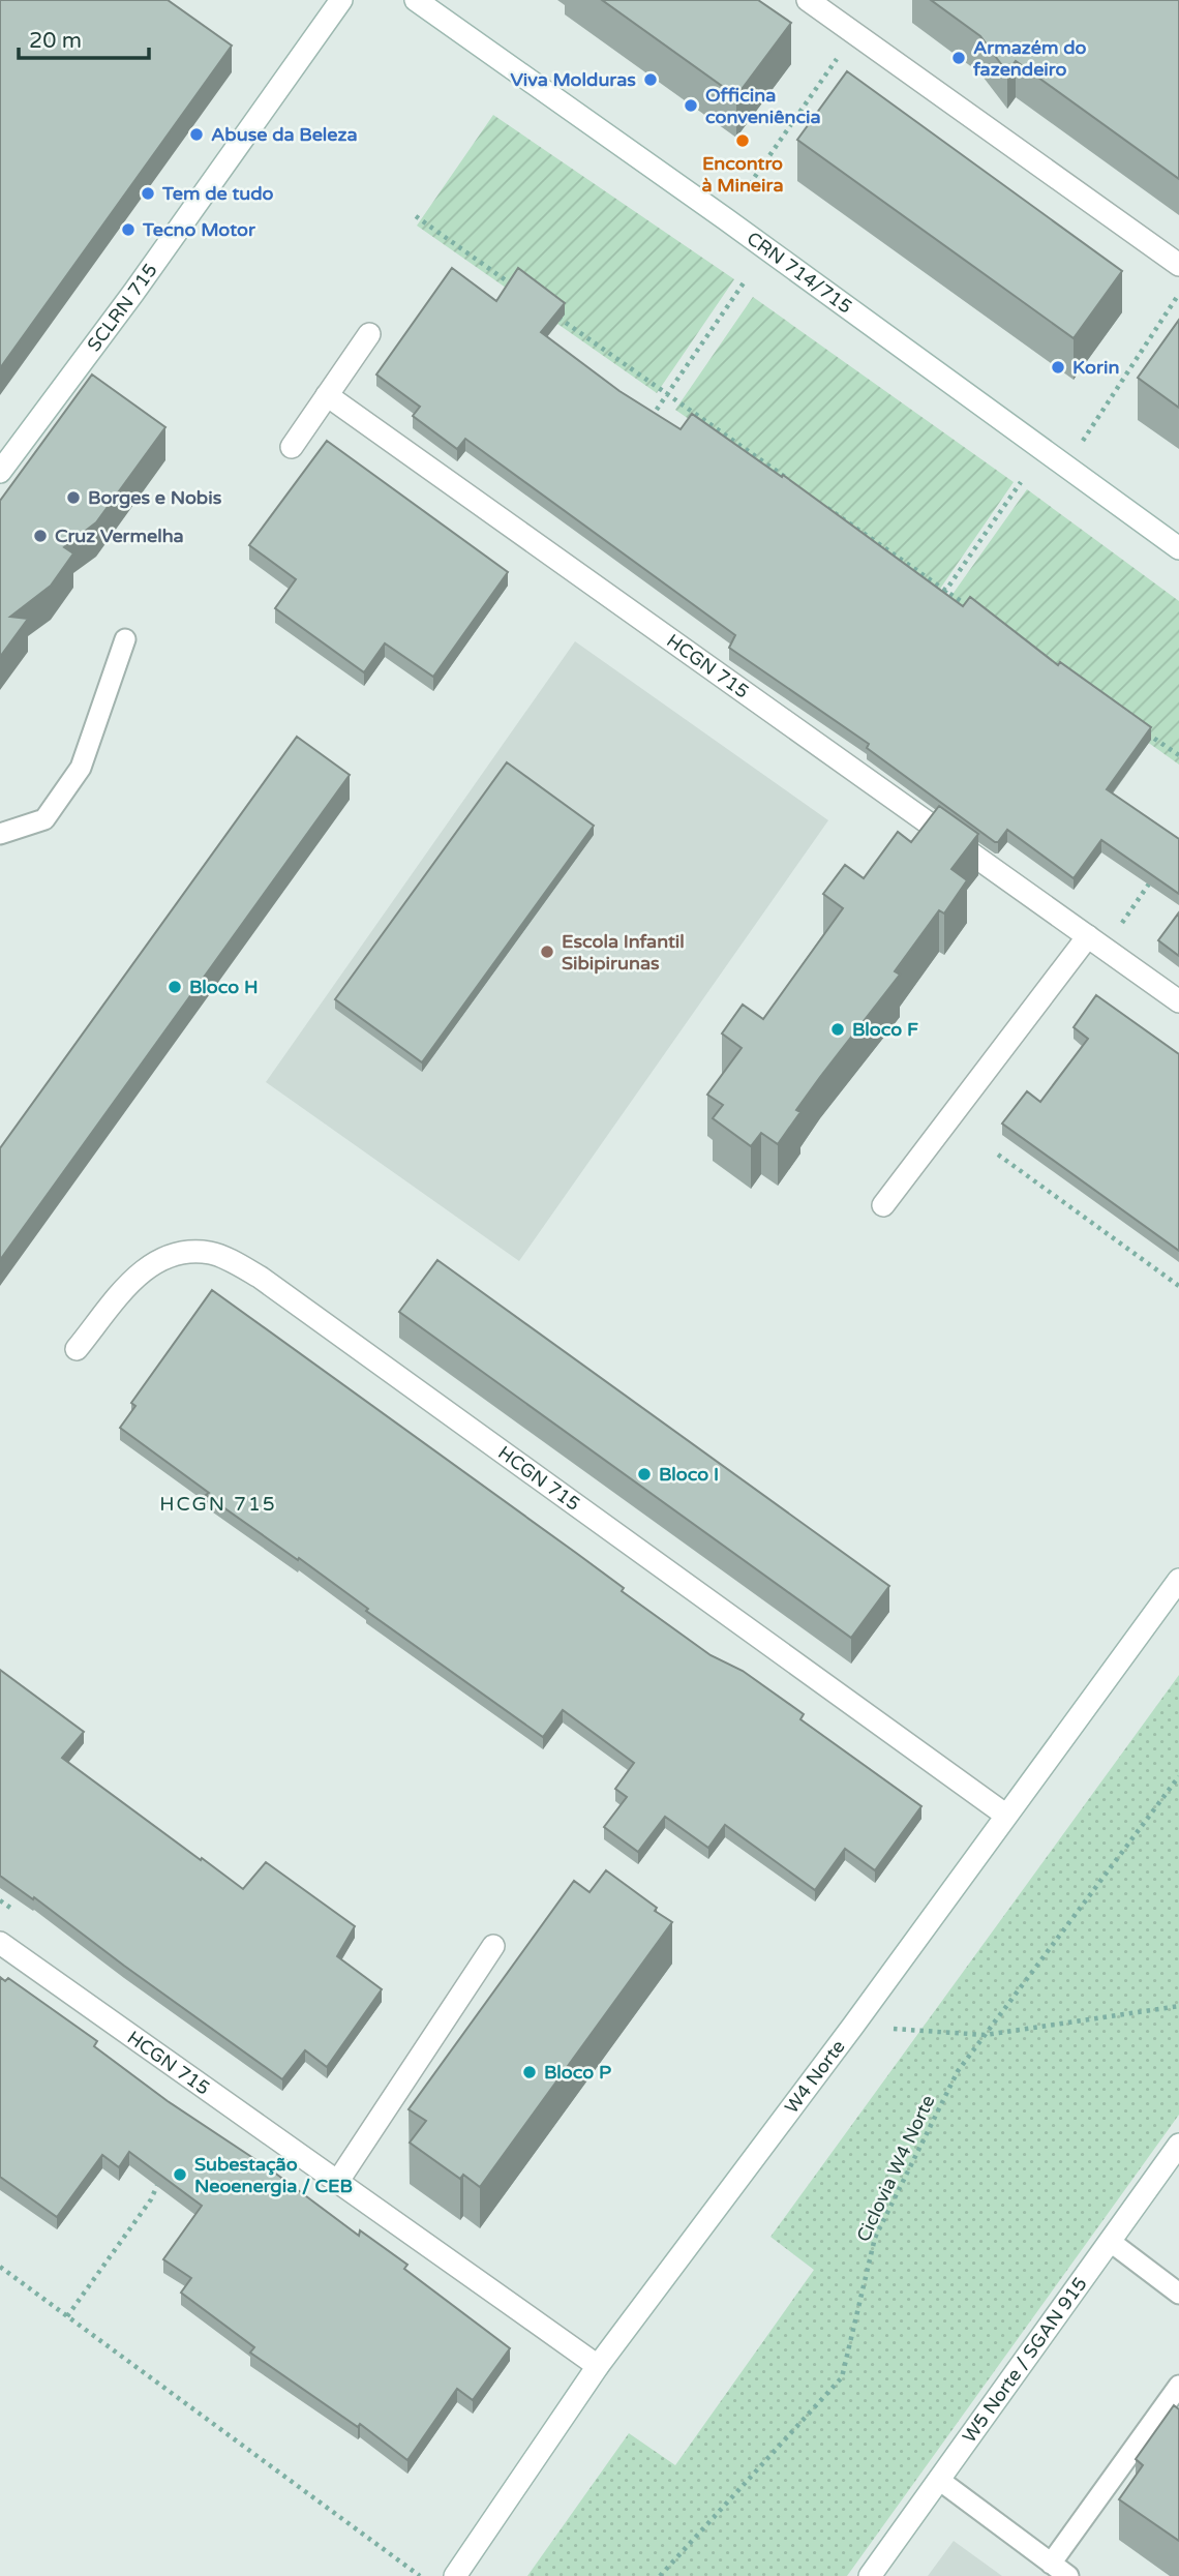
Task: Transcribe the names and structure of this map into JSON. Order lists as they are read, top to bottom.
{
  "streets": {
    "street": [
      "CRN 714/715",
      "SCLRN 715",
      "HCGN 715",
      "W4 Norte",
      "W5 Norte / SGAN 915"
    ],
    "path": ["Ciclovia W4 Norte"]
  },
  "crossings": [
    ["HCGN 715", "W4 Norte"]
  ],
  "districts": ["HCGN 715"],
  "places": [
    "Armazém do fazendeiro",
    "Viva Molduras",
    "Officina conveniência",
    "Abuse da Beleza",
    "Encontro à Mineira",
    "Tem de tudo",
    "Tecno Motor",
    "Korin",
    "Borges e Nobis",
    "Cruz Vermelha",
    "Escola Infantil Sibipirunas",
    "Bloco H",
    "Bloco F",
    "Bloco I",
    "Bloco P",
    "Subestação Neoenergia / CEB"
  ],
  "scale_bar": "20 m"
}
